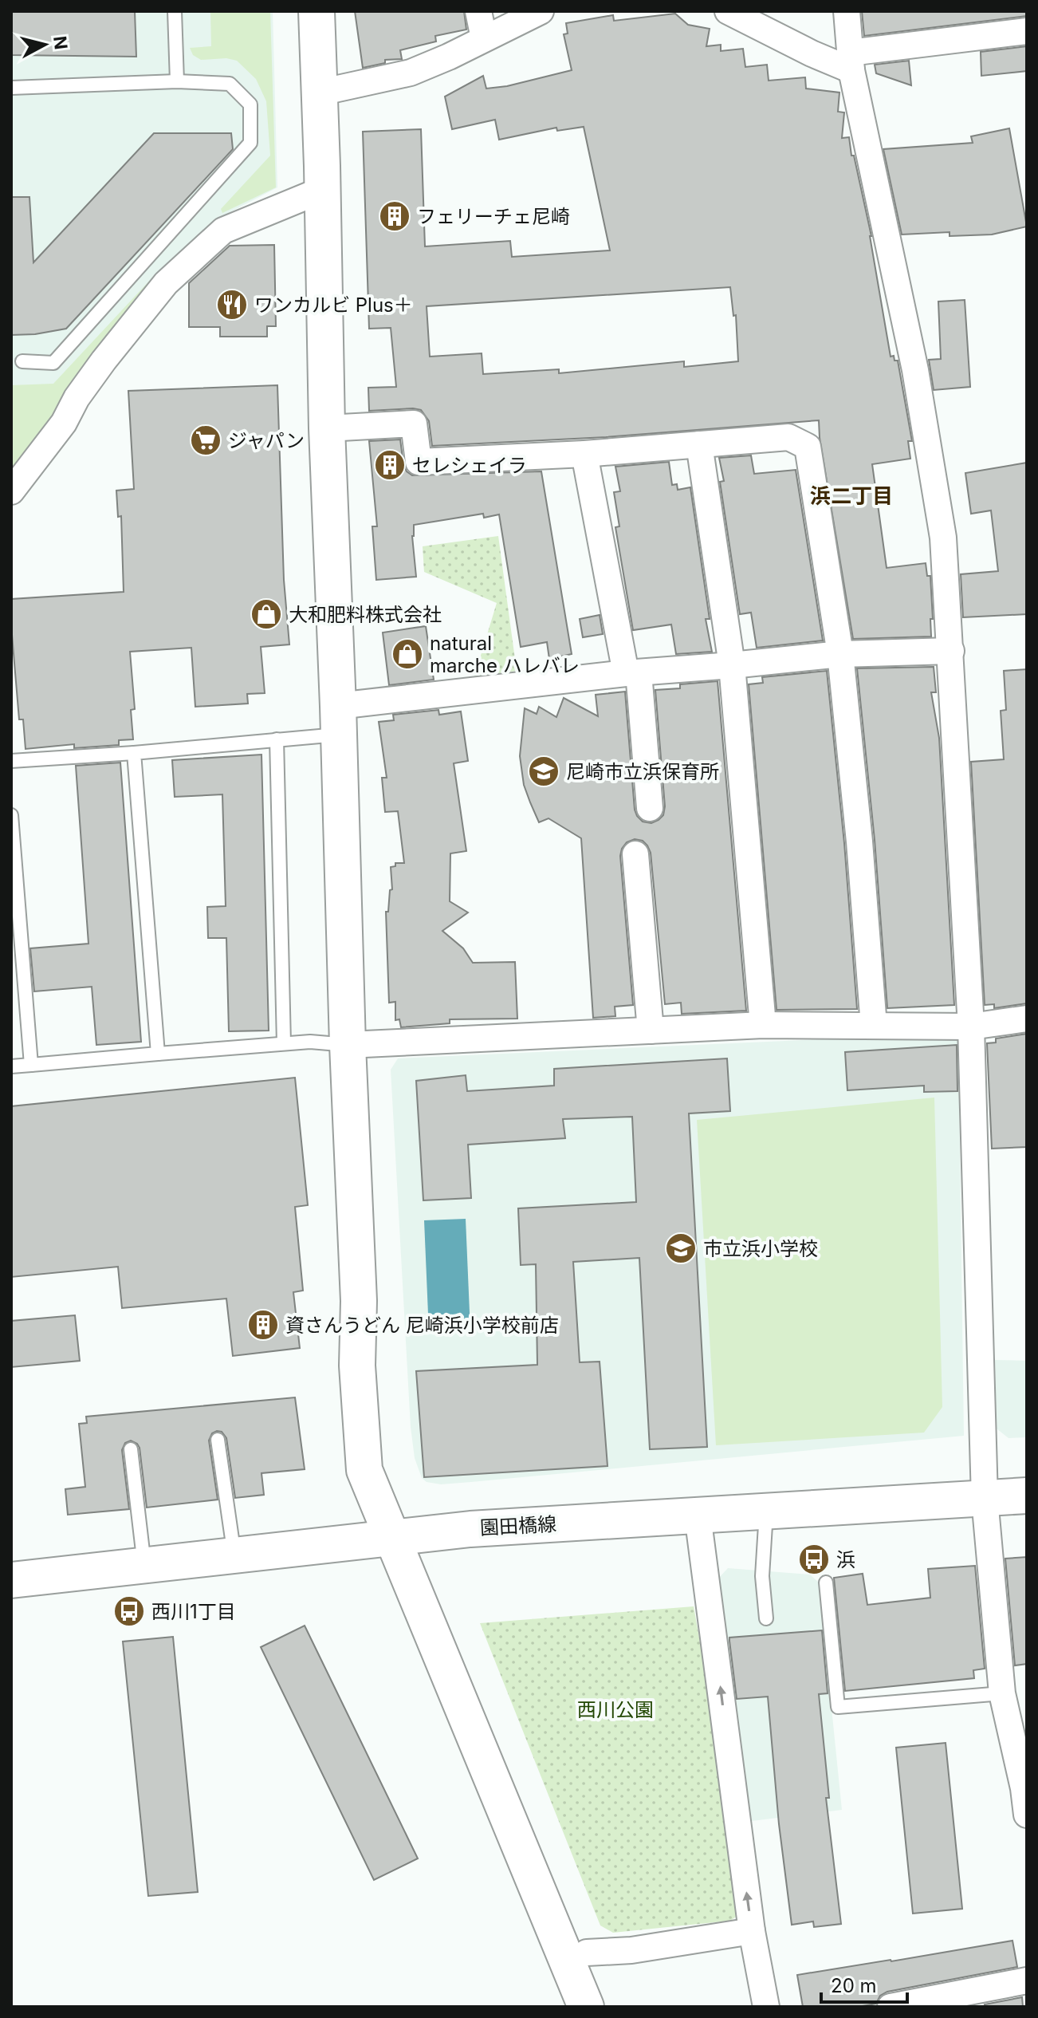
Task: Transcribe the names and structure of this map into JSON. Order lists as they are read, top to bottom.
{
  "streets": {
    "street": ["園田橋線"]
  },
  "districts": ["浜二丁目"],
  "parks": ["西川公園"],
  "places": {
    "building": ["フェリーチェ尼崎", "セレシェイラ", "資さんうどん 尼崎浜小学校前店"],
    "restaurant": ["ワンカルビ Plus＋"],
    "supermarket": ["ジャパン"],
    "shop": ["大和肥料株式会社", "natural marche ハレバレ"],
    "school or university": ["尼崎市立浜保育所", "市立浜小学校"],
    "bus stop": ["浜", "西川1丁目"]
  },
  "scale_bar": "20 m",
  "north": "right"
}
